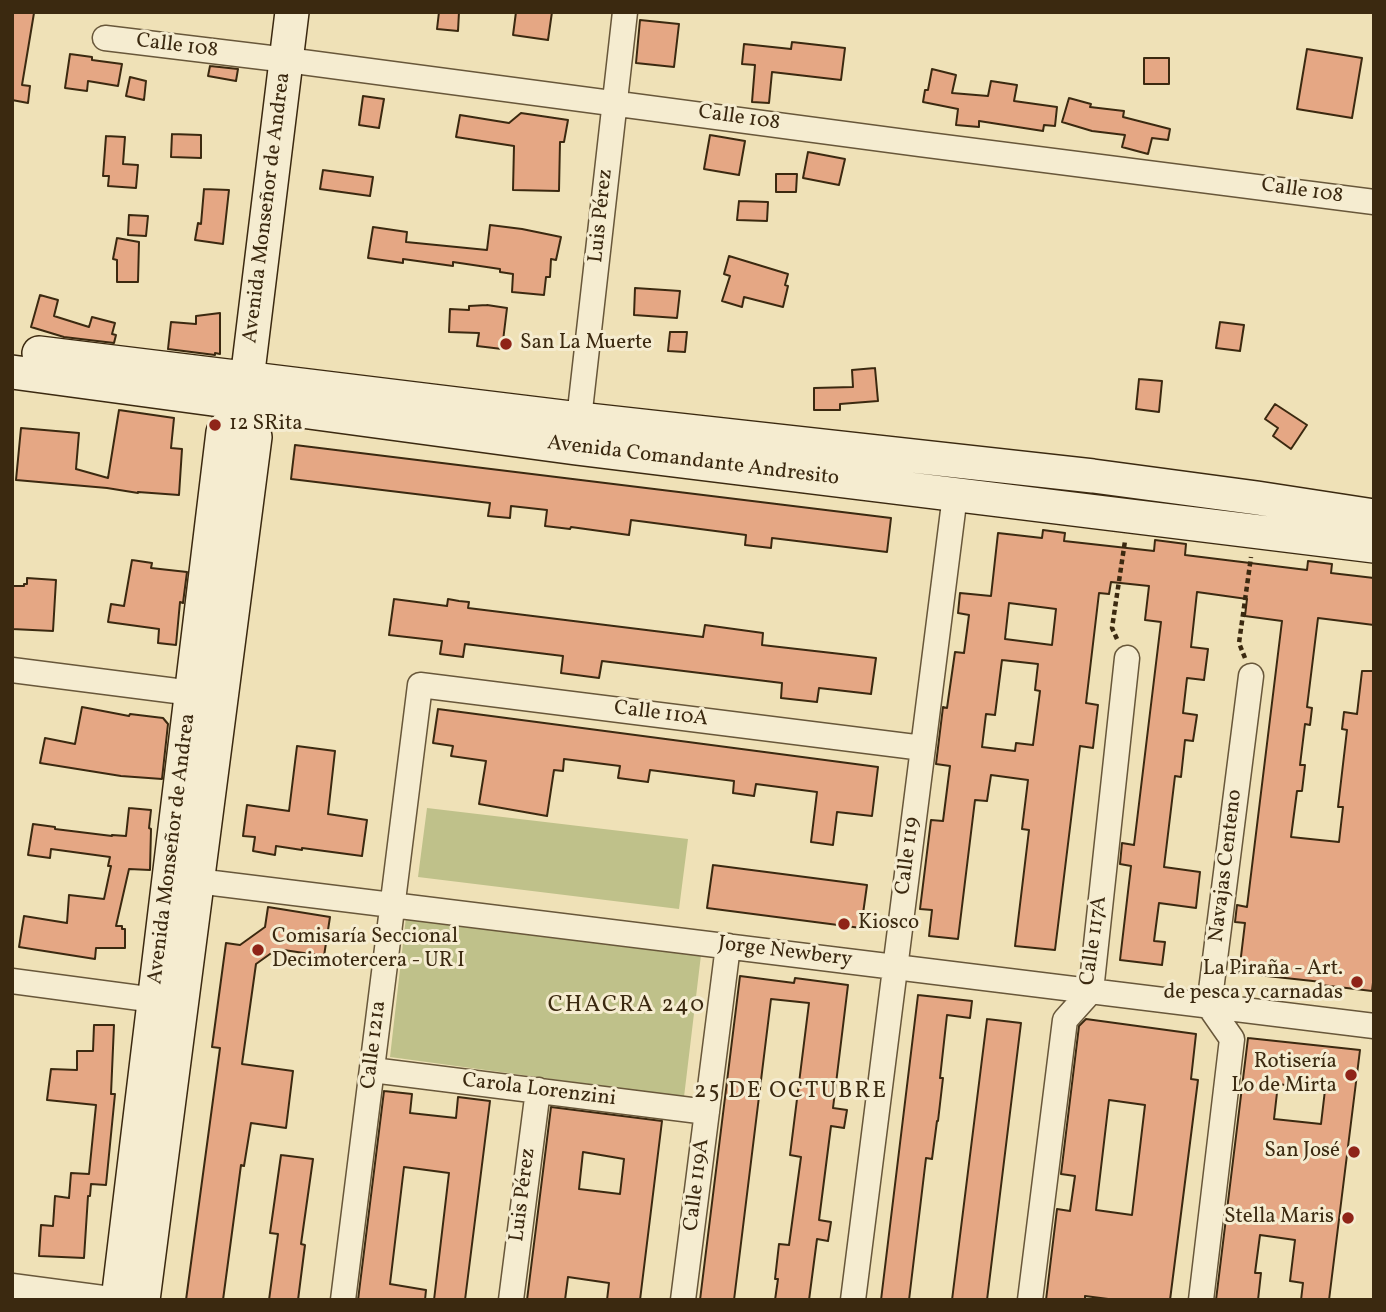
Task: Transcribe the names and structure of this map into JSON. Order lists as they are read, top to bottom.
{
  "streets": {
    "main road": ["Avenida Monseñor de Andrea", "Avenida Comandante Andresito"],
    "street": [
      "Calle 108",
      "Luis Pérez",
      "Calle 110A",
      "Calle 119",
      "Navajas Centeno",
      "Calle 117A",
      "Jorge Newbery",
      "Calle 121a",
      "Carola Lorenzini",
      "Calle 119A"
    ]
  },
  "crossings": [
    ["Calle 108", "Avenida Monseñor de Andrea"],
    ["Calle 108", "Luis Pérez"],
    ["Avenida Monseñor de Andrea", "Avenida Comandante Andresito"],
    ["Avenida Monseñor de Andrea", "Jorge Newbery"],
    ["Luis Pérez", "Avenida Comandante Andresito"],
    ["Luis Pérez", "Carola Lorenzini"],
    ["Avenida Comandante Andresito", "Calle 119"],
    ["Calle 110A", "Calle 119"],
    ["Calle 110A", "Calle 121a"],
    ["Calle 119", "Jorge Newbery"],
    ["Navajas Centeno", "Jorge Newbery"],
    ["Calle 117A", "Jorge Newbery"],
    ["Jorge Newbery", "Calle 121a"],
    ["Jorge Newbery", "Calle 119A"],
    ["Calle 121a", "Carola Lorenzini"],
    ["Carola Lorenzini", "Calle 119A"]
  ],
  "districts": ["CHACRA 240", "25 DE OCTUBRE"],
  "places": [
    "San La Muerte",
    "12 SRita",
    "Kiosco",
    "Comisaría Seccional Decimotercera - UR I",
    "La Piraña - Art. de pesca y carnadas",
    "Rotisería Lo de Mirta",
    "San José",
    "Stella Maris"
  ]
}
